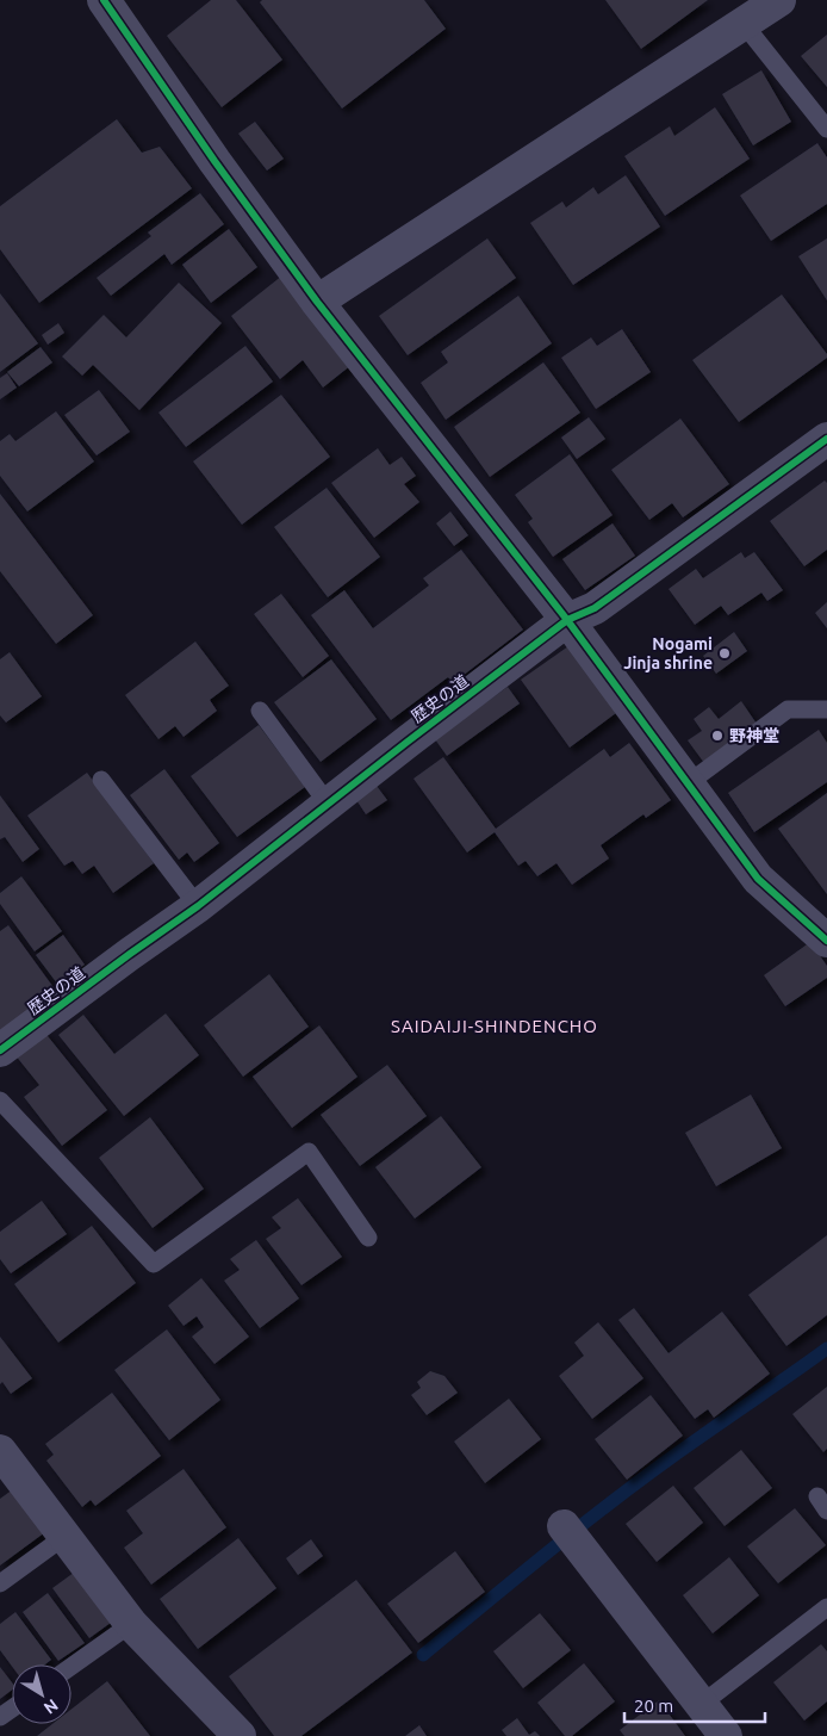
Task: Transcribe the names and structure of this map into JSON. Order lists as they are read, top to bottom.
{
  "streets": {
    "street": ["歴史の道"]
  },
  "districts": ["SAIDAIJI-SHINDENCHO"],
  "places": ["Nogami Jinja shrine", "野神堂"],
  "scale_bar": "20 m",
  "north": "bottom right"
}
